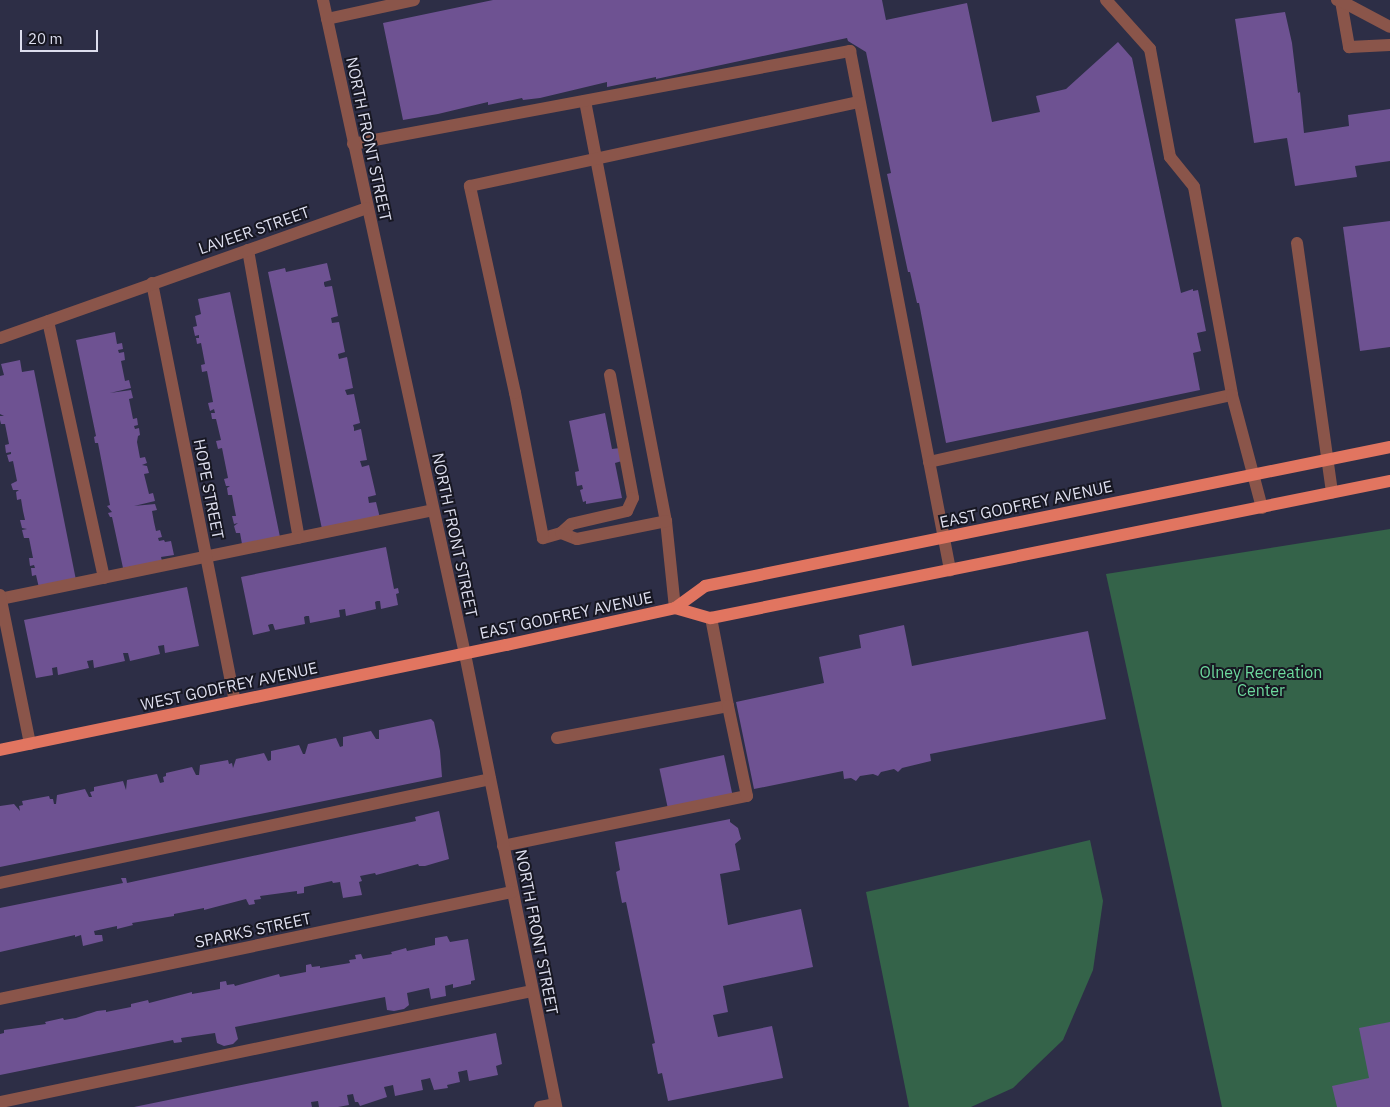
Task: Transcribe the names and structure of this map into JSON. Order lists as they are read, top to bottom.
{
  "streets": {
    "main road": ["EAST GODFREY AVENUE", "WEST GODFREY AVENUE"],
    "street": [
      "NORTH FRONT STREET",
      "LAVEER STREET",
      "HOPE STREET",
      "SPARKS STREET"
    ]
  },
  "crossings": [
    ["NORTH FRONT STREET", "LAVEER STREET"],
    ["NORTH FRONT STREET", "EAST GODFREY AVENUE"],
    ["NORTH FRONT STREET", "WEST GODFREY AVENUE"],
    ["NORTH FRONT STREET", "SPARKS STREET"],
    ["LAVEER STREET", "HOPE STREET"],
    ["HOPE STREET", "WEST GODFREY AVENUE"],
    ["EAST GODFREY AVENUE", "WEST GODFREY AVENUE"]
  ],
  "parks": ["Olney Recreation Center"],
  "scale_bar": "20 m"
}
